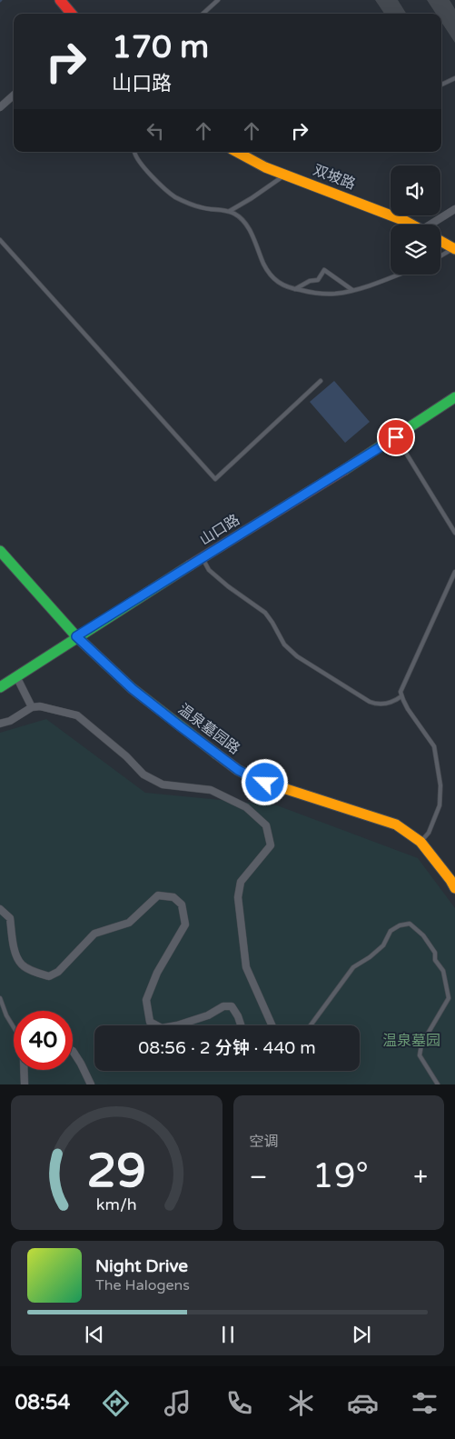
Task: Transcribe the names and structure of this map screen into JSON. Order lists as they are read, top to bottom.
{
  "streets": {
    "street": ["双坡路", "山口路", "温泉墓园路"]
  },
  "crossings": [
    ["山口路", "温泉墓园路"]
  ],
  "parks": ["温泉墓园"],
  "page": {
    "turn": ["170 m", "山口路"],
    "limit": "40",
    "trip": "08:56 · 2 分钟 · 440 m",
    "tile": "空调",
    "heat": ["−", "19°", "+"],
    "song": ["Night Drive", "The Halogens"],
    "tabs": "08:54",
    "gauge": ["29", "km/h"]
  }
}
